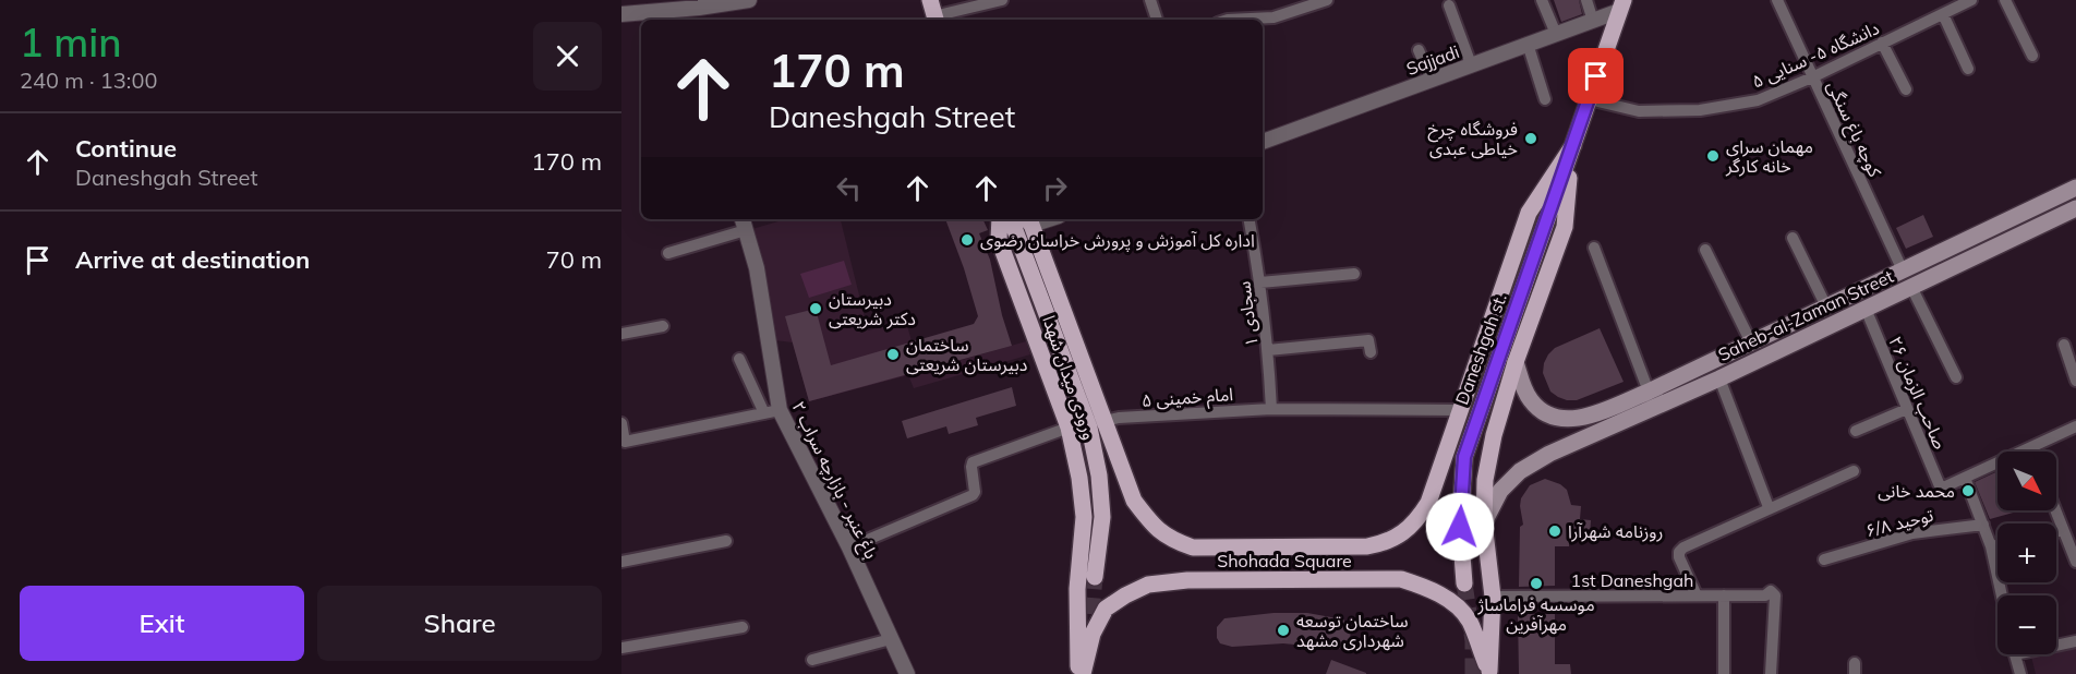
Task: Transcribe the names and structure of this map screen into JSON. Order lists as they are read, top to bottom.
{
  "streets": {
    "main road": [
      "Saheb-al-Zaman Street",
      "Daneshgah st.",
      "ورودی میدان شهدا",
      "Shohada Square"
    ],
    "street": [
      "دانشگاه ۵- سنایی ۵",
      "Sajjadi",
      "کوچه باغ سنگی",
      "سجادی ۱",
      "صاحب الزمان ۲۶",
      "امام خمینی ۵",
      "باغ عنبر - بازارچه سراب ۲",
      "توحید ۶/۸",
      "1st Daneshgah"
    ]
  },
  "crossings": [
    ["دانشگاه ۵- سنایی ۵", "کوچه باغ سنگی"],
    ["سجادی ۱", "امام خمینی ۵"],
    ["Saheb-al-Zaman Street", "صاحب الزمان ۲۶"],
    ["ورودی میدان شهدا", "Shohada Square"]
  ],
  "places": [
    "فروشگاه چرخ خیاطی عبدی",
    "مهمان سرای خانه کارگر",
    "اداره کل آموزش و پرورش خراسان رضوی",
    "دبیرستان دکتر شریعتی",
    "ساختمان دبیرستان شریعتی",
    "محمد خانی",
    "روزنامه شهرآرا",
    "موسسه فراماساژ مهرآفرین",
    "ساختمان توسعه شهرداری مشهد"
  ],
  "north": "bottom right",
  "page": {
    "heading": ["1 min", "240 m · 13:00"],
    "turn": ["170 m", "Daneshgah Street"],
    "list": [
      {
        "name": "Continue",
        "note": "Daneshgah Street",
        "value": "170 m"
      },
      {
        "name": "Arrive at destination",
        "value": "70 m"
      }
    ],
    "map_buttons": ["+", "−"],
    "buttons": ["Exit", "Share"]
  }
}
